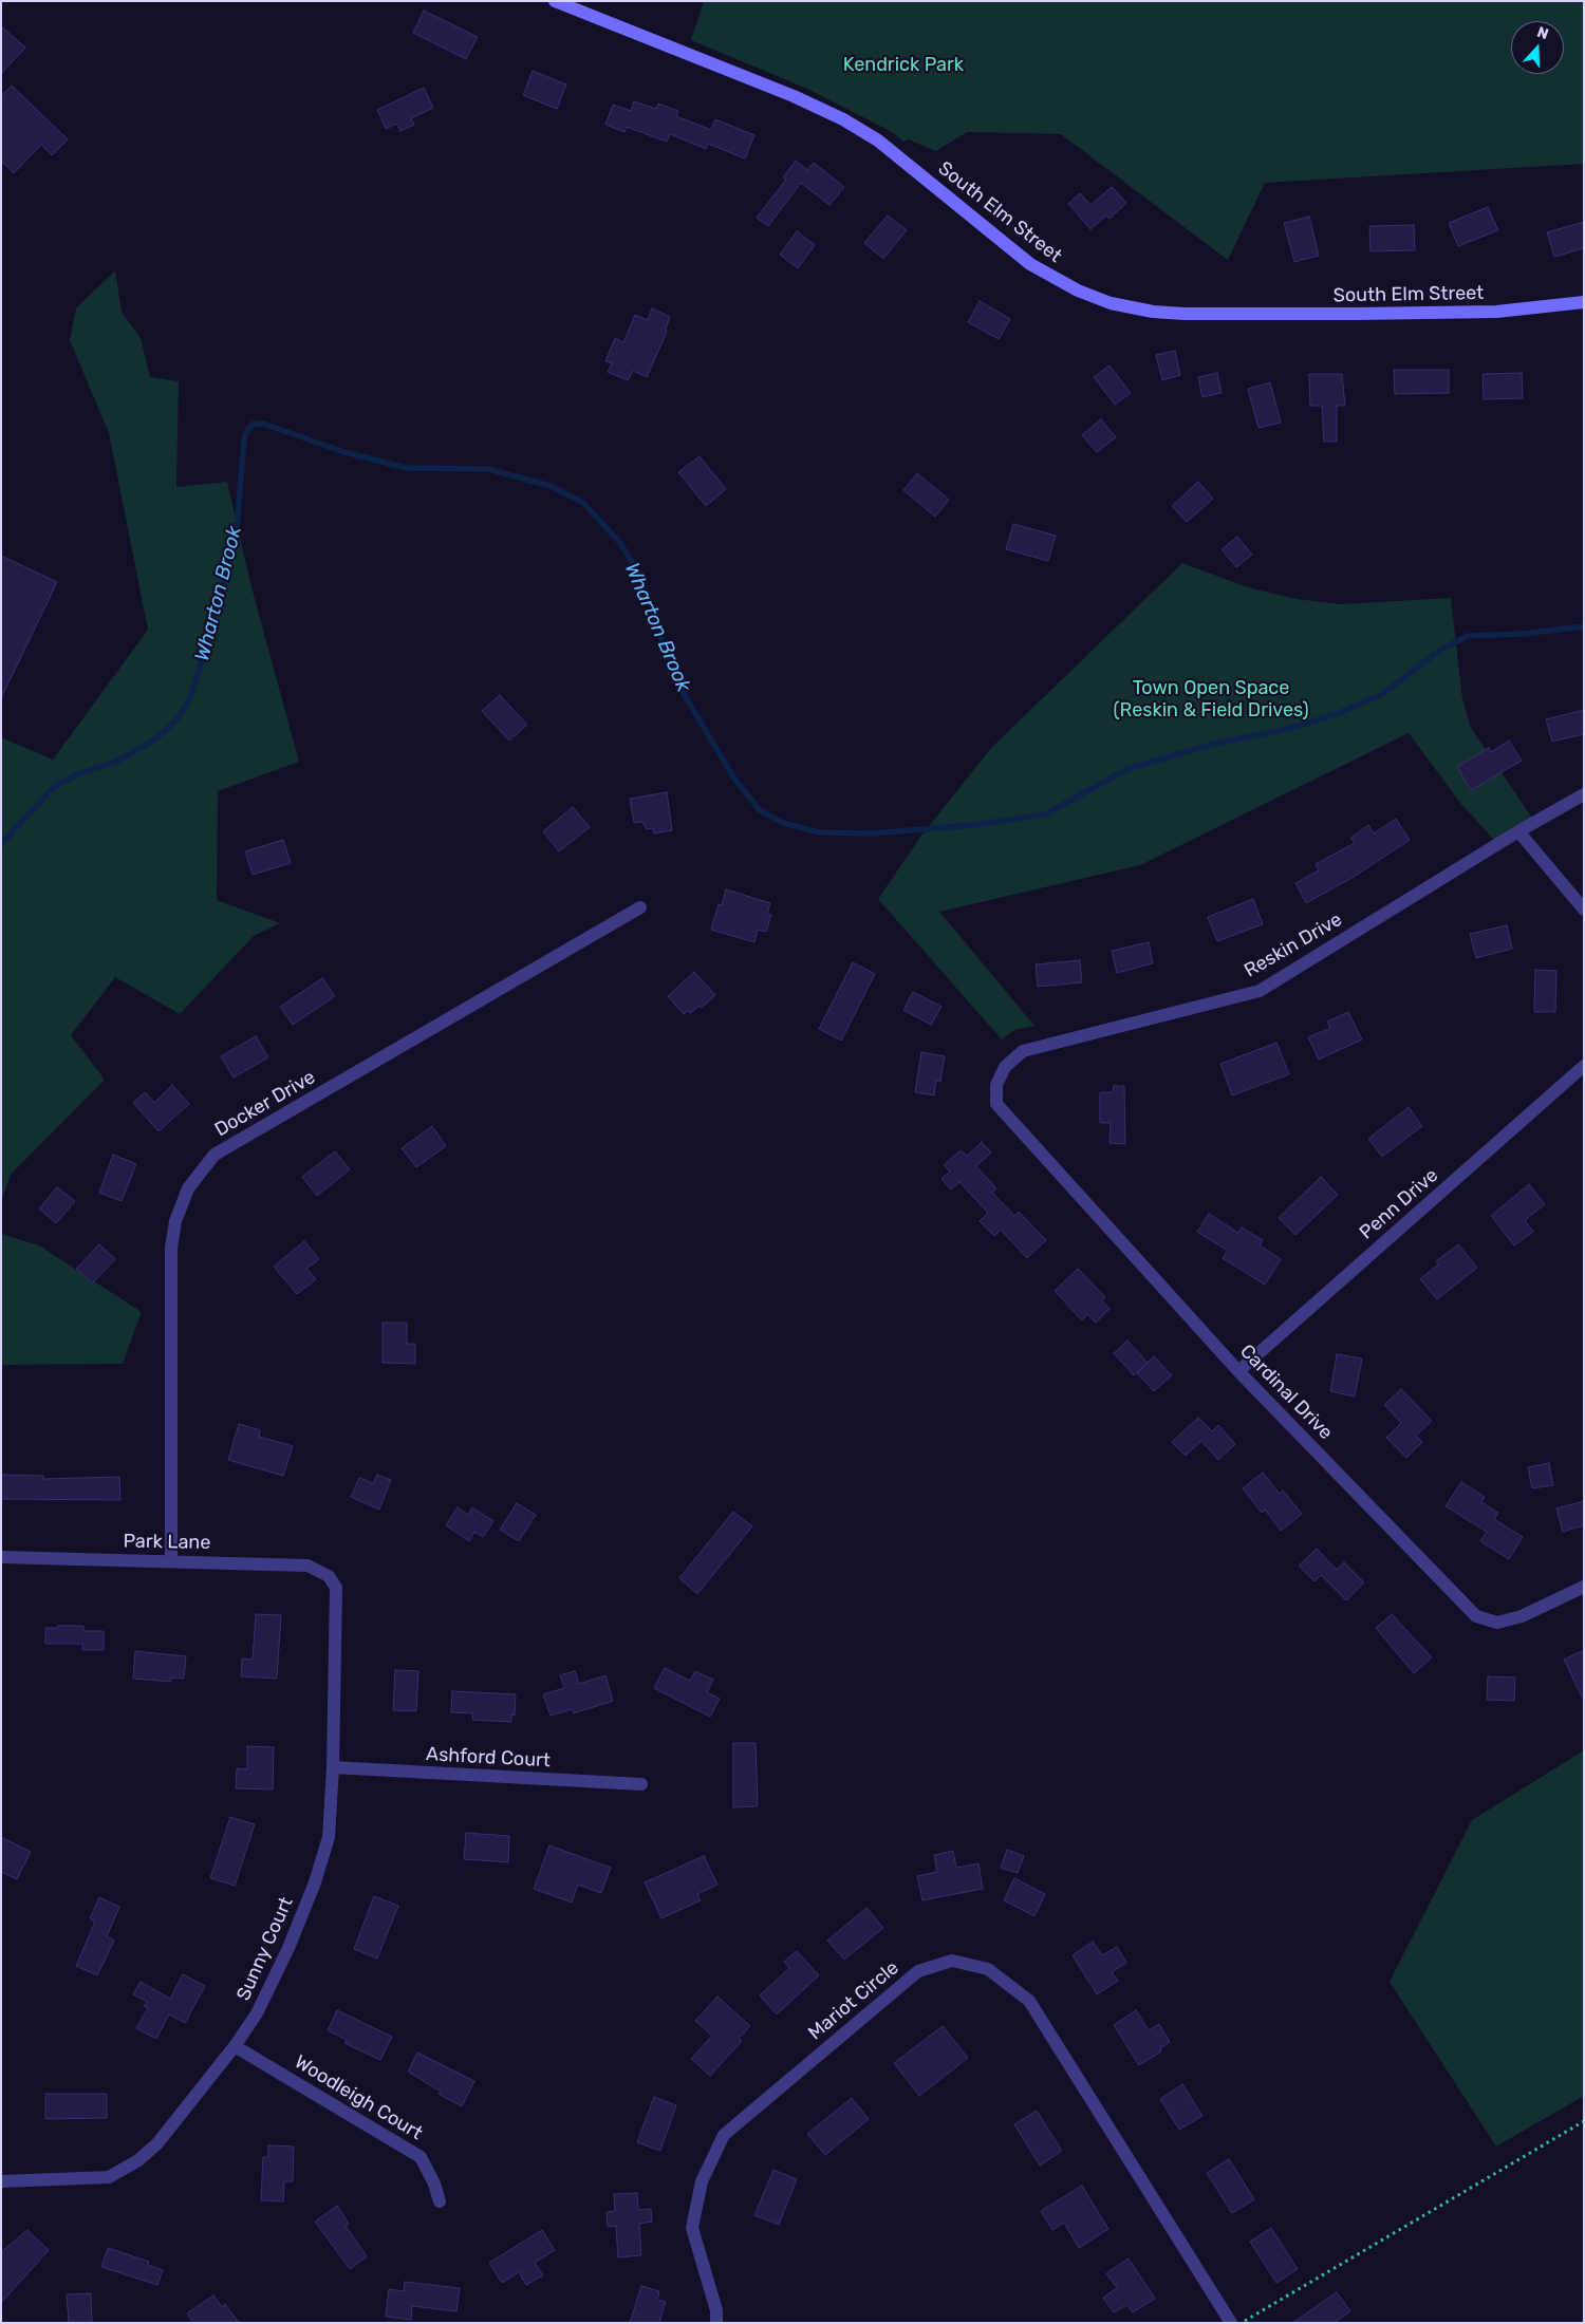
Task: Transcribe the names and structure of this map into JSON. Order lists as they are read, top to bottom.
{
  "streets": {
    "main road": ["South Elm Street"],
    "street": [
      "Reskin Drive",
      "Docker Drive",
      "Penn Drive",
      "Cardinal Drive",
      "Park Lane",
      "Ashford Court",
      "Sunny Court",
      "Mariot Circle",
      "Woodleigh Court"
    ]
  },
  "crossings": [
    ["Reskin Drive", "Cardinal Drive"],
    ["Docker Drive", "Park Lane"],
    ["Penn Drive", "Cardinal Drive"],
    ["Park Lane", "Sunny Court"],
    ["Ashford Court", "Sunny Court"],
    ["Sunny Court", "Woodleigh Court"]
  ],
  "water": ["Wharton Brook"],
  "parks": ["Kendrick Park", "Town Open Space (Reskin & Field Drives)"],
  "north": "top"
}
